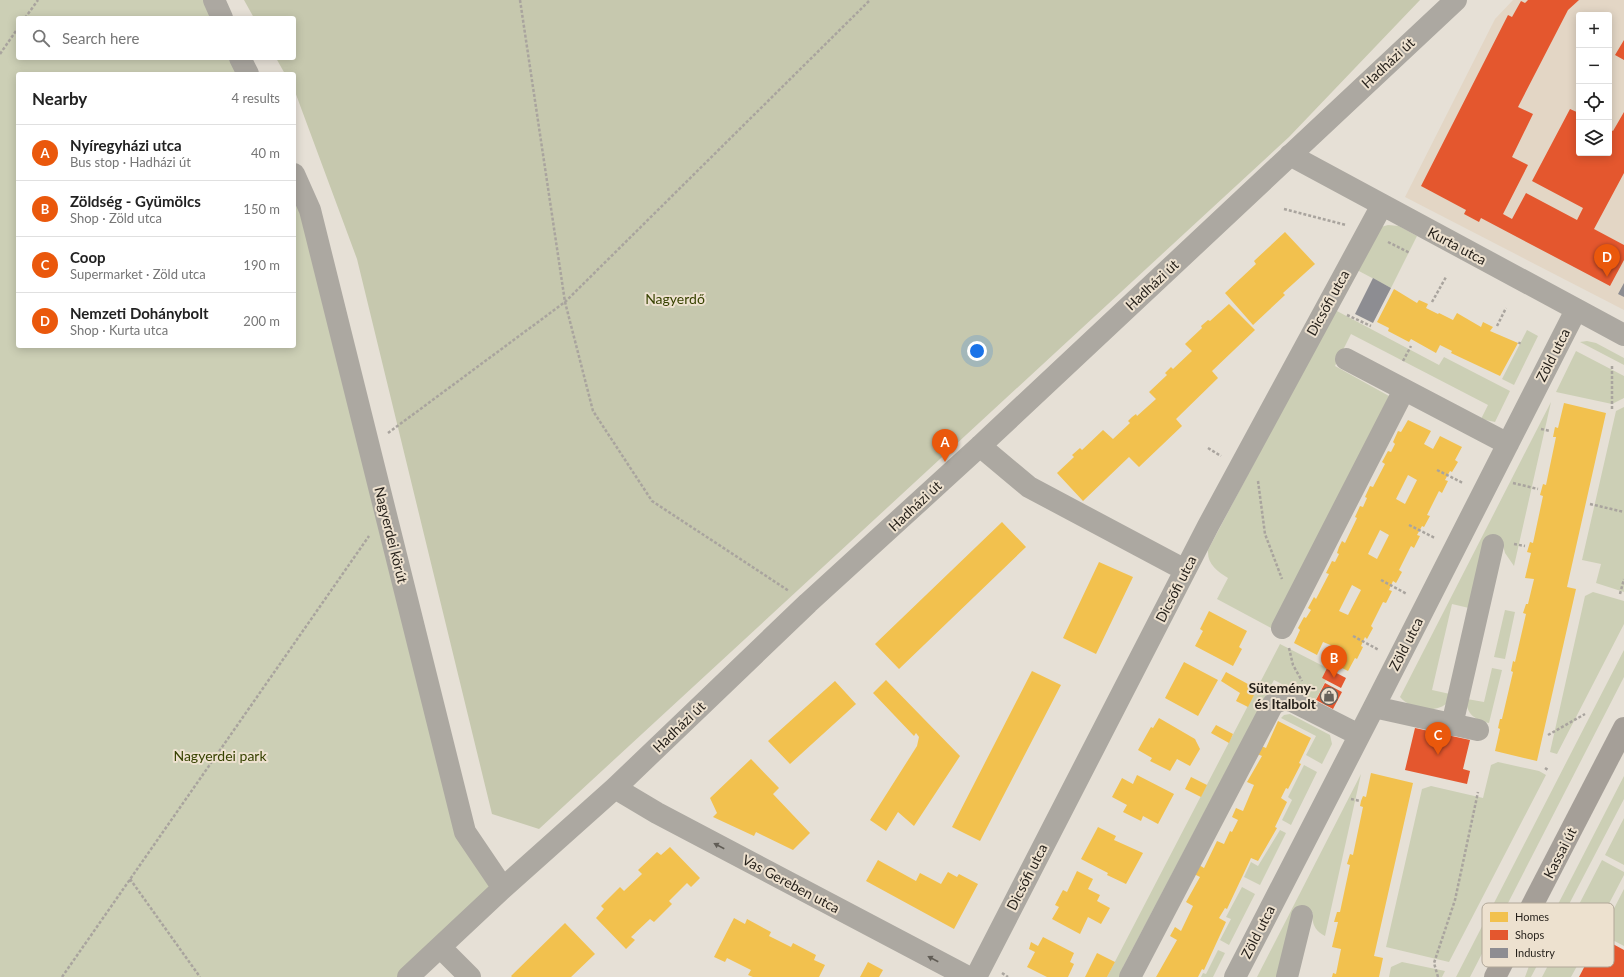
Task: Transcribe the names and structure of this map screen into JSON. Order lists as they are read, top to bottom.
{
  "streets": {
    "main road": ["Kassai út"],
    "street": [
      "Hadházi út",
      "Kurta utca",
      "Dicsőfi utca",
      "Zöld utca",
      "Nagyerdei körút",
      "Vas Gereben utca"
    ]
  },
  "crossings": [
    ["Hadházi út", "Kurta utca"],
    ["Hadházi út", "Nagyerdei körút"],
    ["Hadházi út", "Vas Gereben utca"],
    ["Kurta utca", "Dicsőfi utca"],
    ["Kurta utca", "Zöld utca"]
  ],
  "one_way": ["Vas Gereben utca"],
  "parks": ["Nagyerdő", "Nagyerdei park"],
  "places": {
    "shop": ["Sütemény- és Italbolt"]
  },
  "legend": ["Homes", "Shops", "Industry"],
  "page": {
    "map_buttons": ["+", "−"],
    "search": "Search here",
    "heading": ["Nearby", "4 results"],
    "list": [
      {
        "mark": "A",
        "name": "Nyíregyházi utca",
        "note": "Bus stop · Hadházi út",
        "value": "40 m"
      },
      {
        "mark": "B",
        "name": "Zöldség - Gyümölcs",
        "note": "Shop · Zöld utca",
        "value": "150 m"
      },
      {
        "mark": "C",
        "name": "Coop",
        "note": "Supermarket · Zöld utca",
        "value": "190 m"
      },
      {
        "mark": "D",
        "name": "Nemzeti Dohánybolt",
        "note": "Shop · Kurta utca",
        "value": "200 m"
      }
    ],
    "pins": [
      "D",
      "A",
      "B",
      "C"
    ]
  }
}
